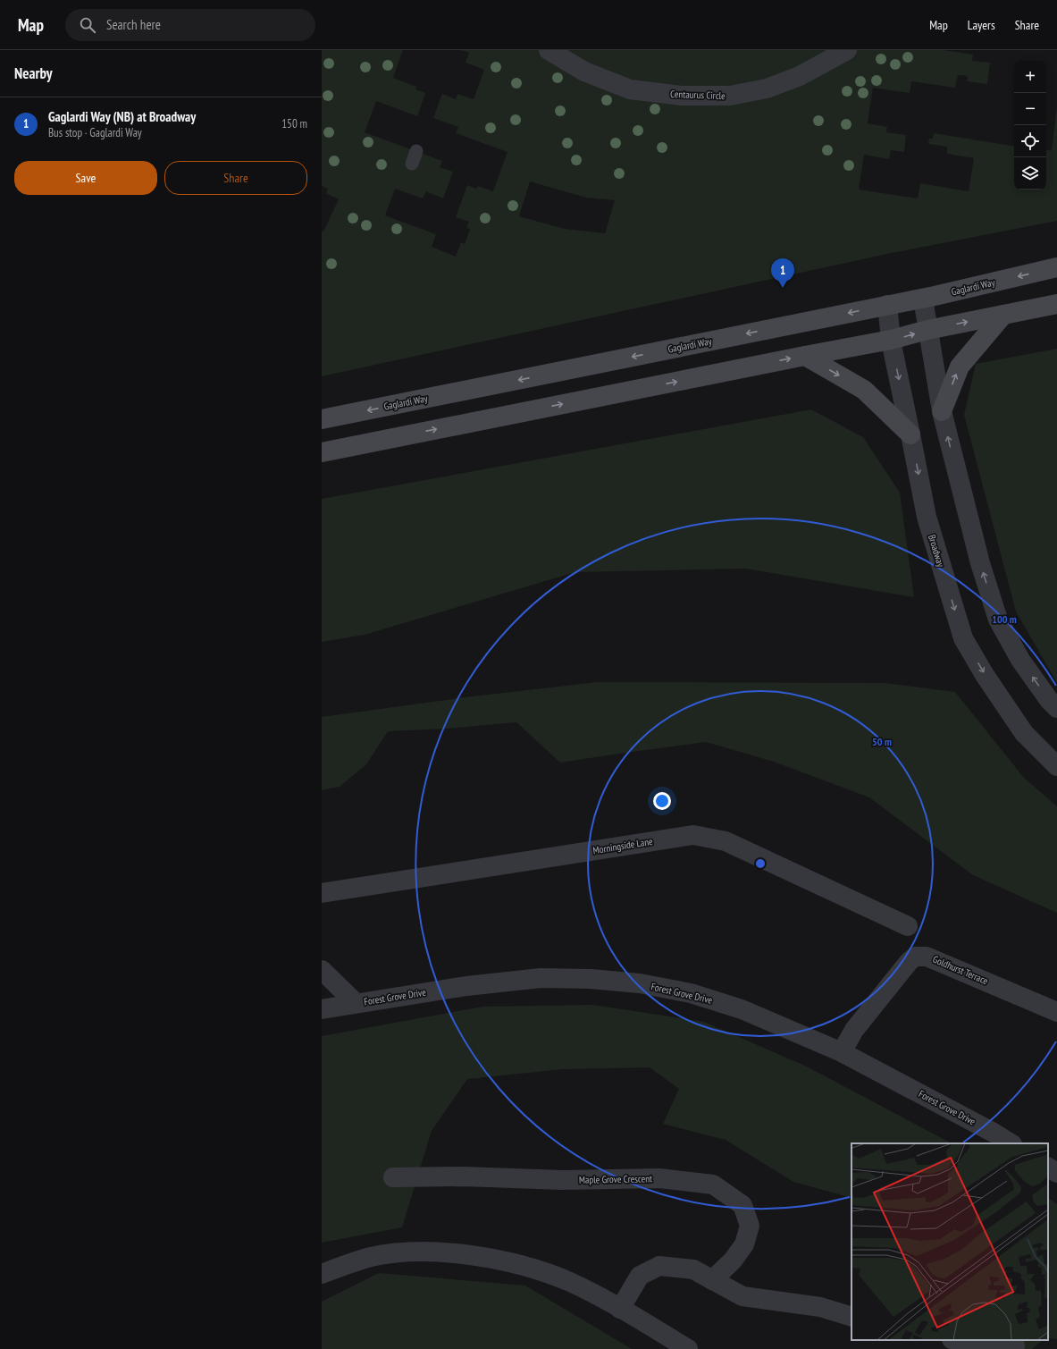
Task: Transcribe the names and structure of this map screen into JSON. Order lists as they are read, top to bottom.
{
  "streets": {
    "main road": ["Gaglardi Way"],
    "street": [
      "Centaurus Circle",
      "Broadway",
      "Morningside Lane",
      "Goldhurst Terrace",
      "Forest Grove Drive",
      "Maple Grove Crescent"
    ]
  },
  "crossings": [
    ["Gaglardi Way", "Broadway"],
    ["Goldhurst Terrace", "Forest Grove Drive"]
  ],
  "page": {
    "header": "Map",
    "search": "Search here",
    "nav": ["Map", "Layers", "Share"],
    "heading": "Nearby",
    "map_buttons": ["+", "−"],
    "list": [
      {
        "mark": "1",
        "name": "Gaglardi Way (NB) at Broadway",
        "note": "Bus stop · Gaglardi Way",
        "value": "150 m"
      }
    ],
    "buttons": ["Save", "Share"],
    "pins": "1"
  },
  "rings": ["100 m", "50 m"]
}
